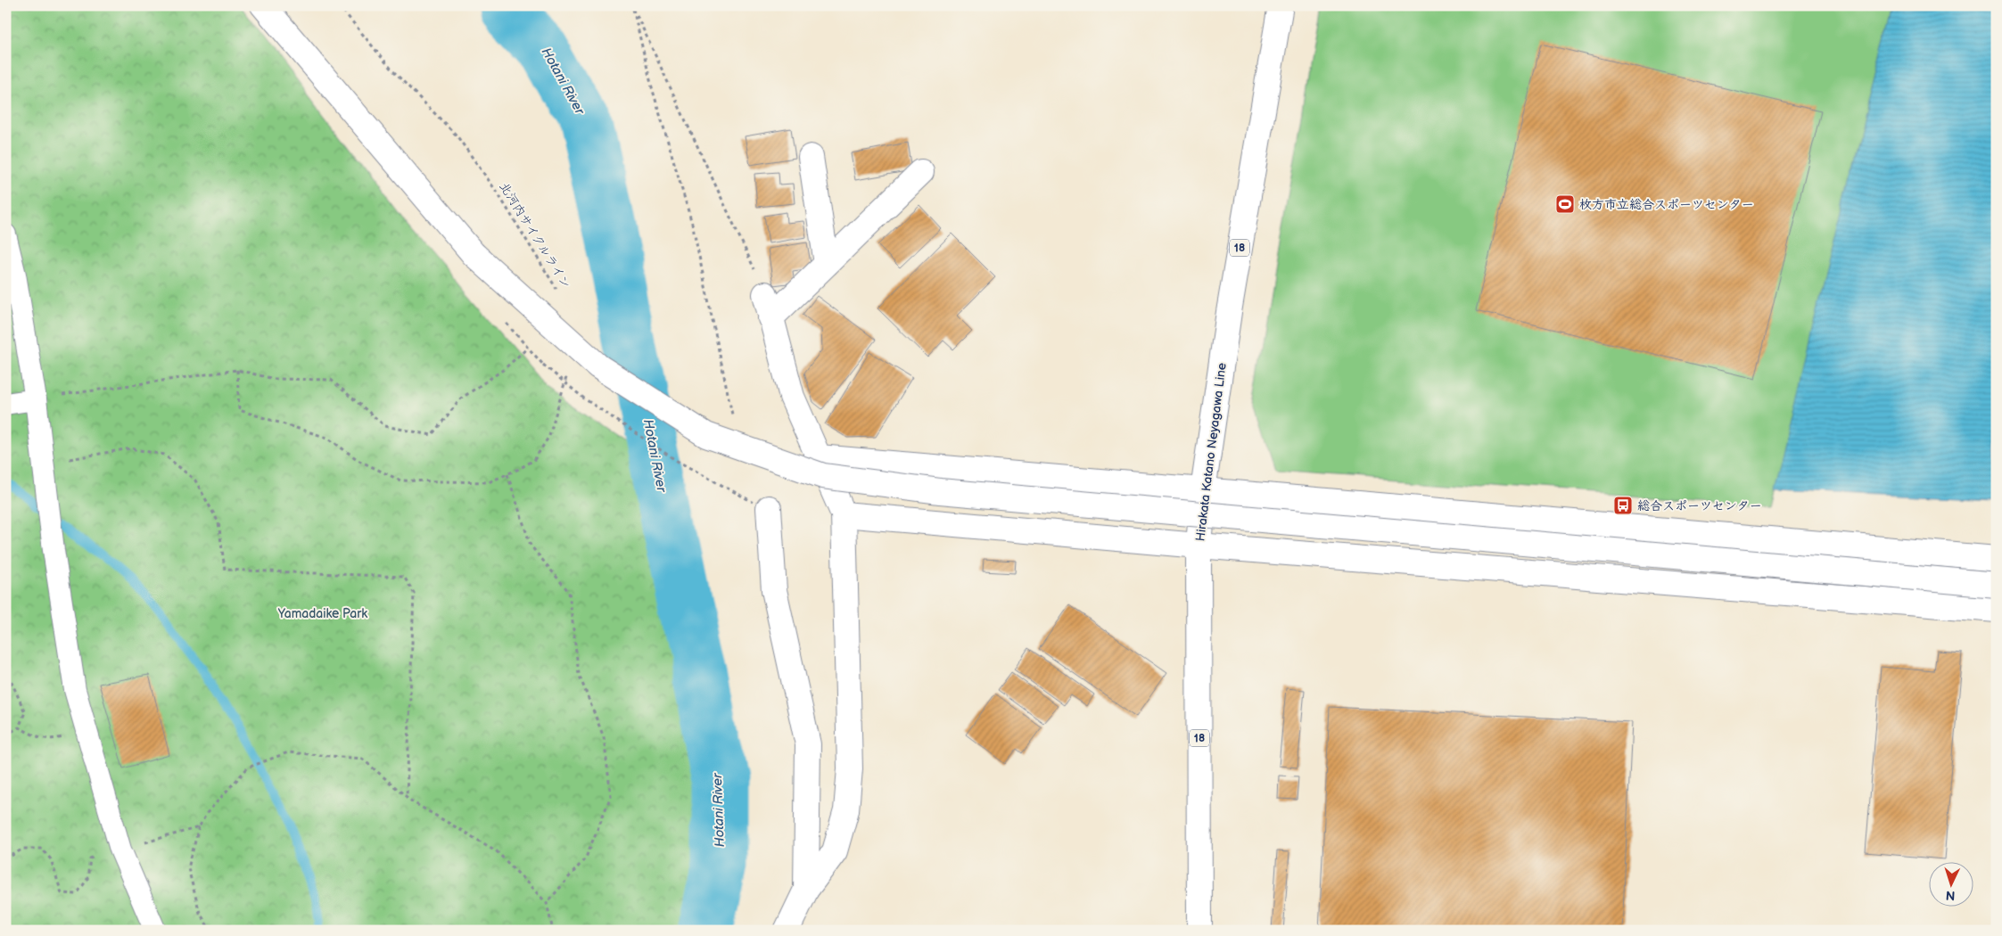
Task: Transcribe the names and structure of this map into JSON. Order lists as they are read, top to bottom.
{
  "streets": {
    "street": ["18", "Hirakata Katano Neyagawa Line"],
    "path": ["北河内サイクルライン"]
  },
  "water": ["Hotani River"],
  "parks": ["Yamadaike Park"],
  "places": {
    "sports": ["枚方市立総合スポーツセンター"],
    "bus stop": ["総合スポーツセンター"]
  },
  "north": "bottom"
}
